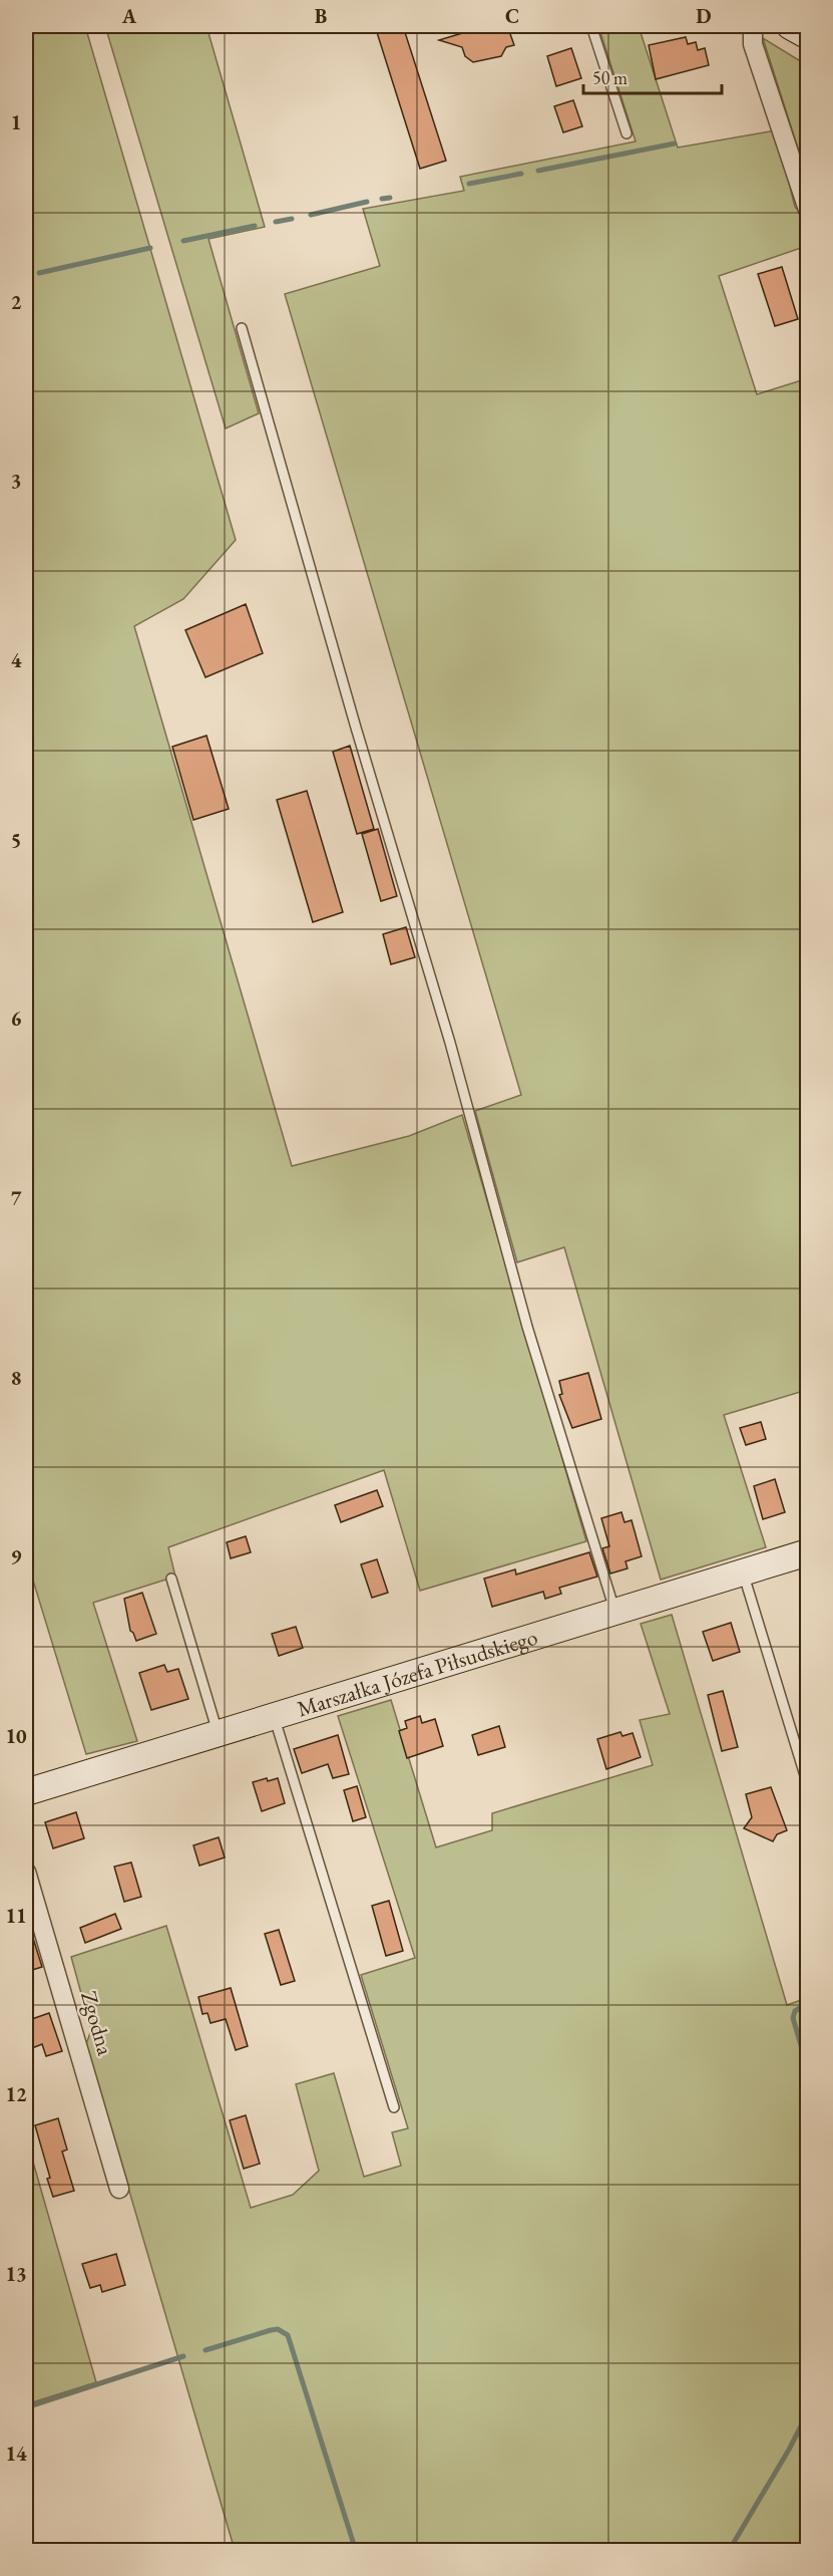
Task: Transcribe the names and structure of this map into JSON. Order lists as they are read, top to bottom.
{
  "streets": {
    "street": ["Marszałka Józefa Piłsudskiego", "Zgodna"]
  },
  "scale_bar": "50 m",
  "grid": {
    "columns": [
      "A",
      "B",
      "C",
      "D"
    ],
    "rows": [
      "1",
      "2",
      "3",
      "4",
      "5",
      "6",
      "7",
      "8",
      "9",
      "10",
      "11",
      "12",
      "13",
      "14"
    ]
  }
}
